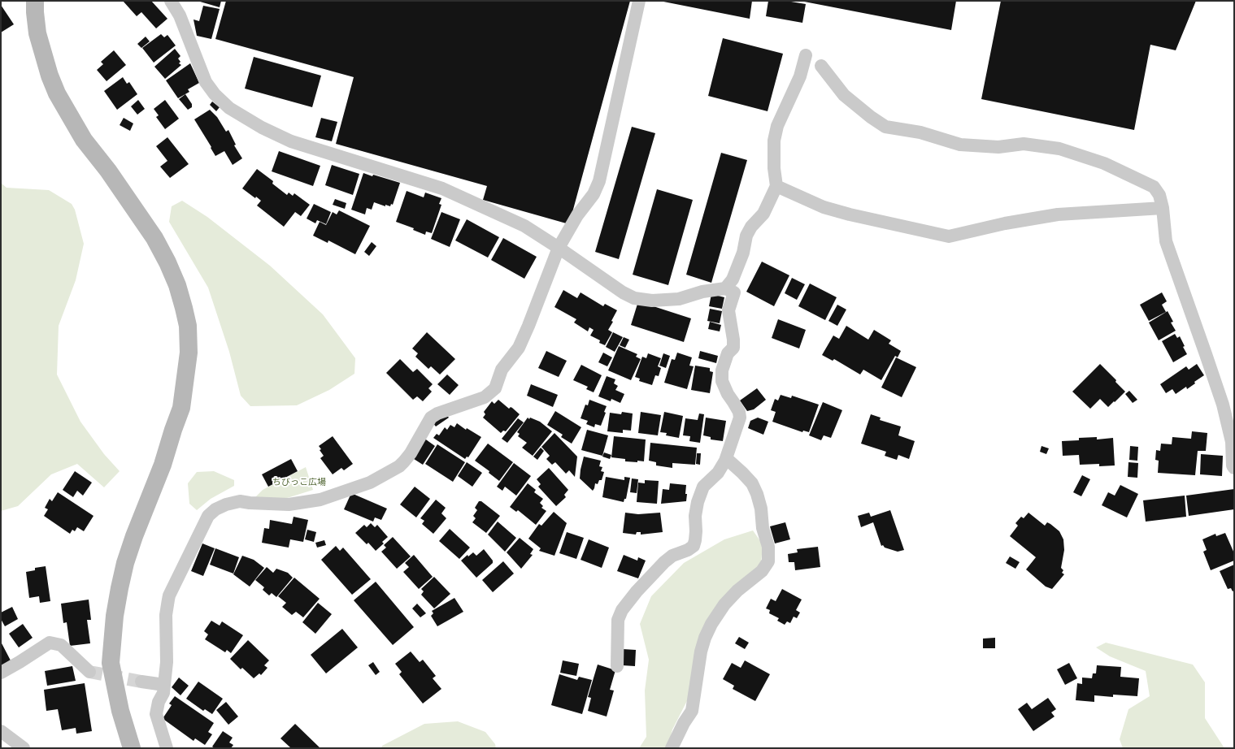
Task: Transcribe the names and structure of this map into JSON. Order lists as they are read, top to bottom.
{
  "parks": ["ちびっこ広場"]
}
